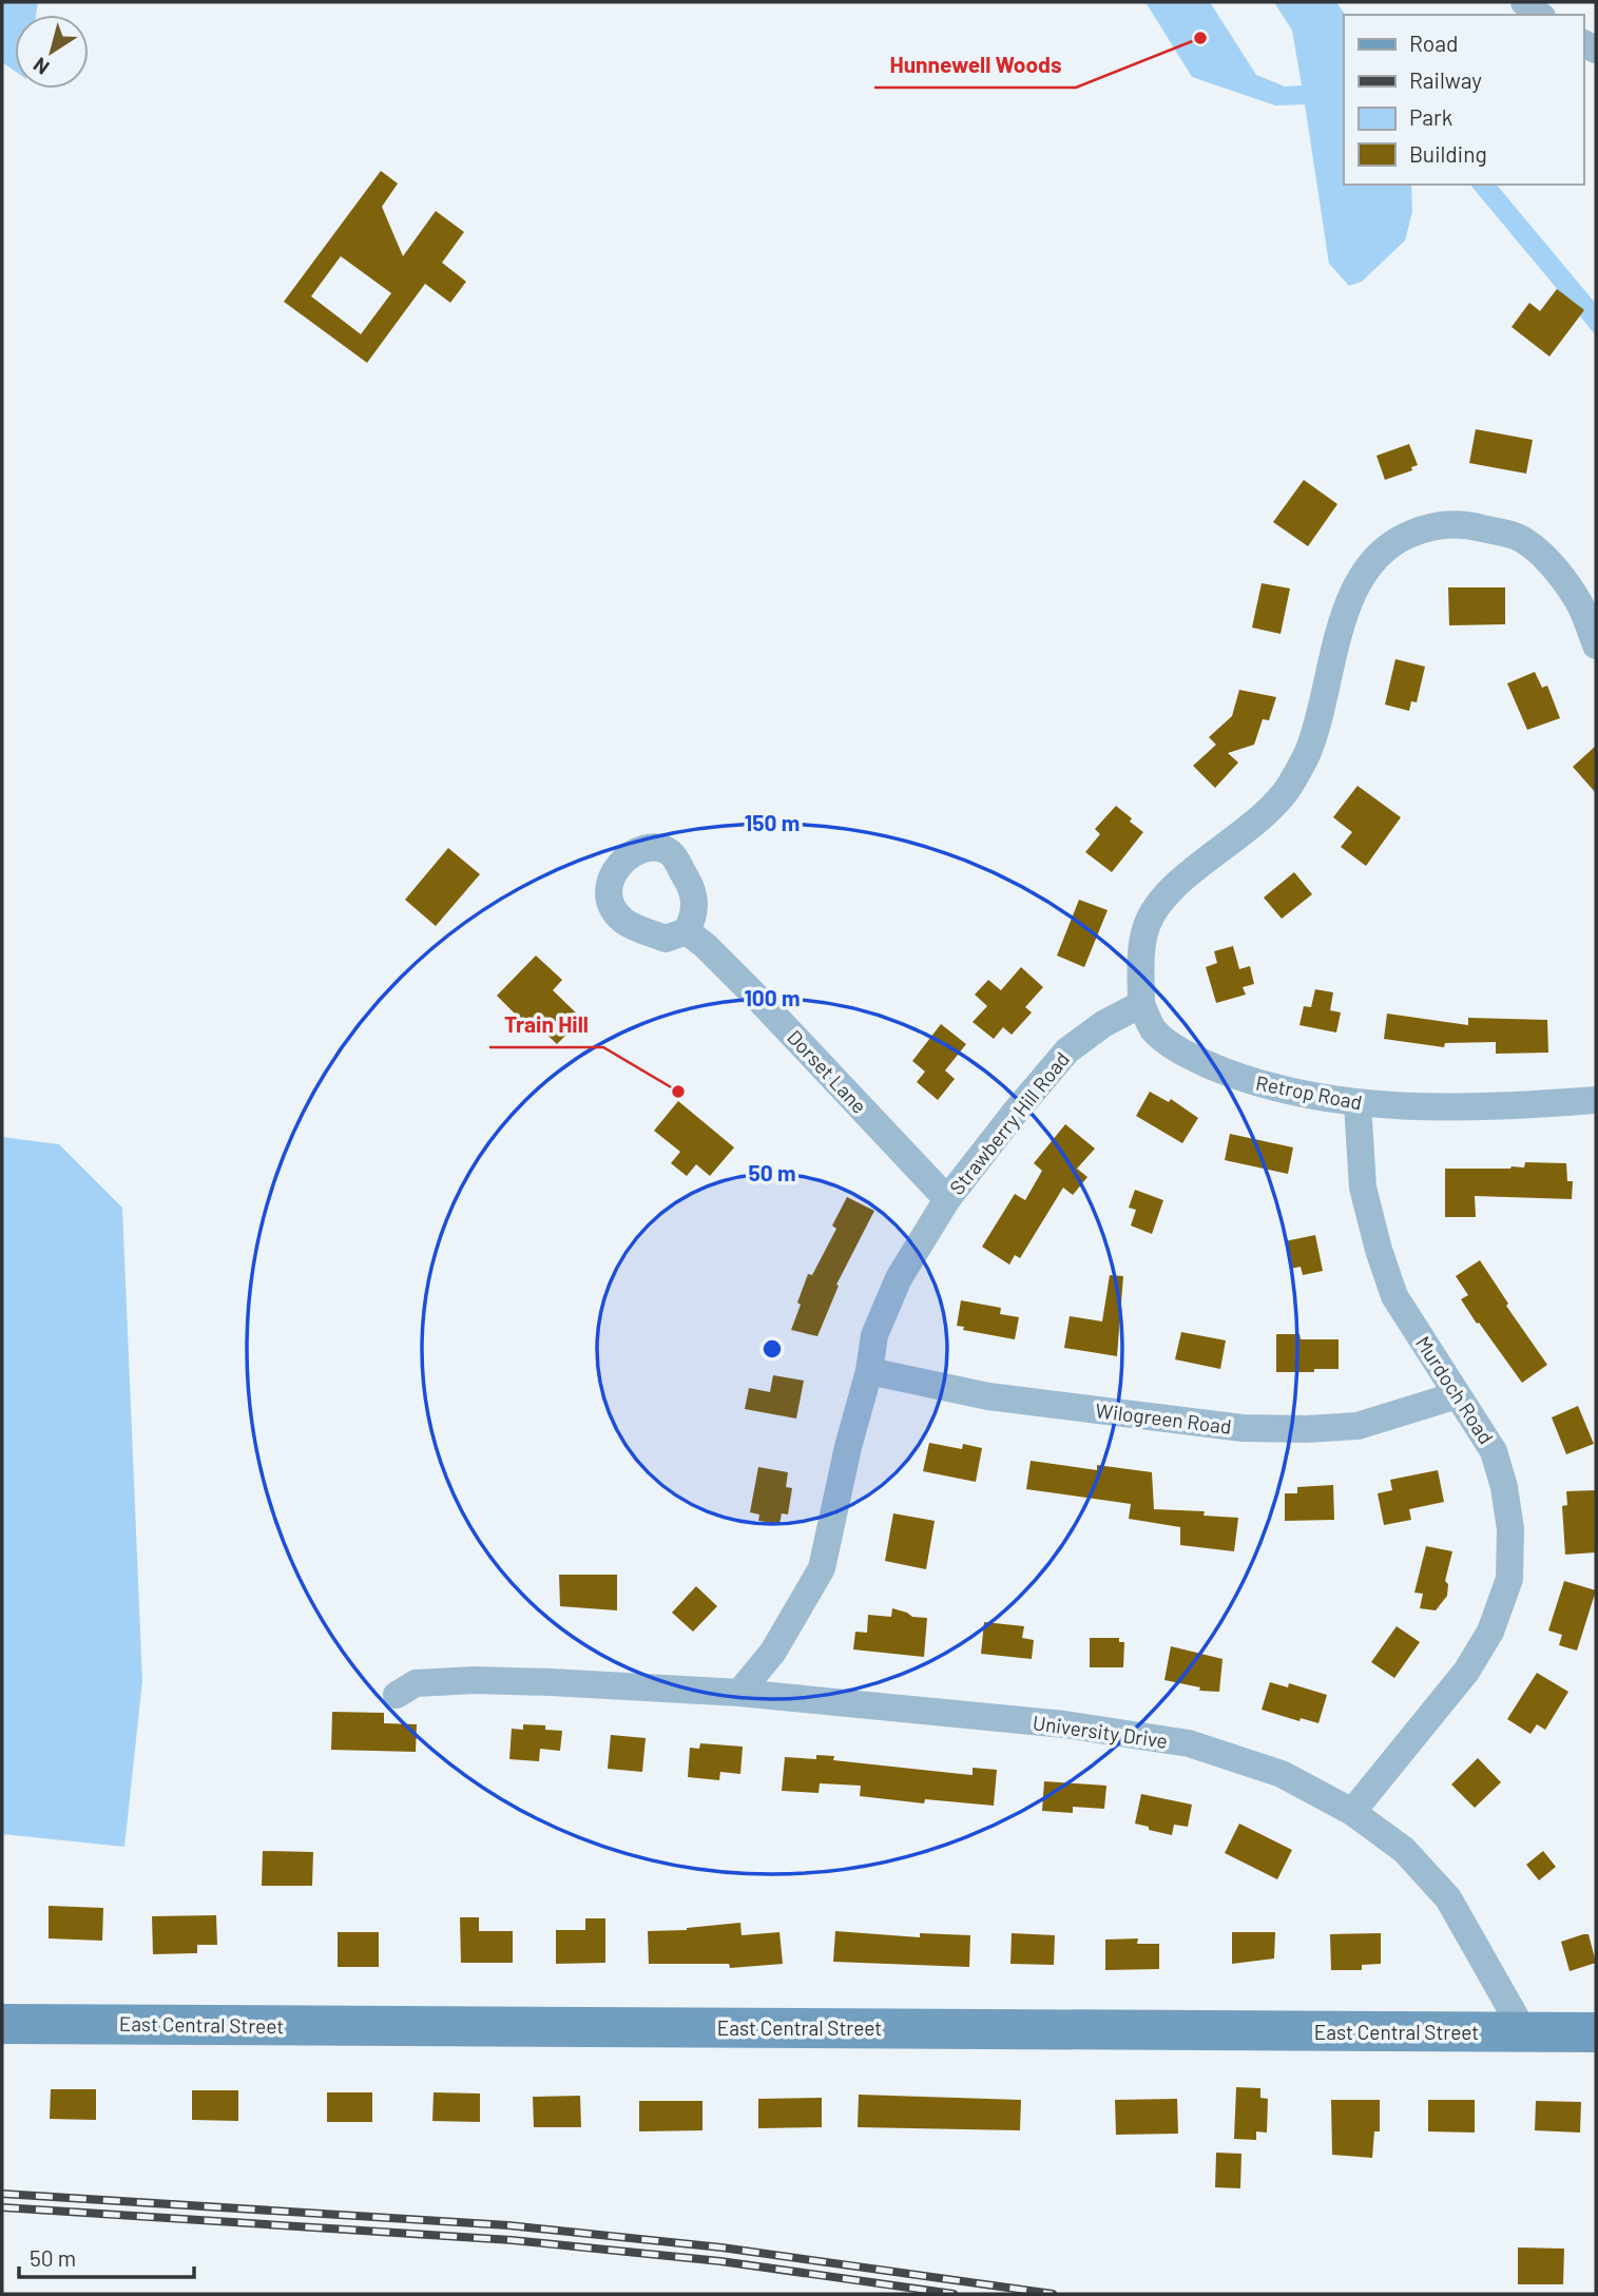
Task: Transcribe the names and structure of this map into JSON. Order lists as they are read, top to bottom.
{
  "streets": {
    "main road": ["East Central Street"],
    "street": [
      "Dorset Lane",
      "Retrop Road",
      "Strawberry Hill Road",
      "Murdoch Road",
      "Wilogreen Road",
      "University Drive"
    ]
  },
  "crossings": [
    ["Dorset Lane", "Strawberry Hill Road"],
    ["Retrop Road", "Strawberry Hill Road"],
    ["Retrop Road", "Murdoch Road"],
    ["Strawberry Hill Road", "Wilogreen Road"],
    ["Strawberry Hill Road", "University Drive"],
    ["Murdoch Road", "Wilogreen Road"],
    ["Murdoch Road", "University Drive"],
    ["University Drive", "East Central Street"]
  ],
  "places": ["Hunnewell Woods", "Train Hill"],
  "legend": [
    "Road",
    "Railway",
    "Park",
    "Building"
  ],
  "scale_bar": "50 m",
  "north": "bottom left",
  "rings": ["150 m", "100 m", "50 m"]
}
